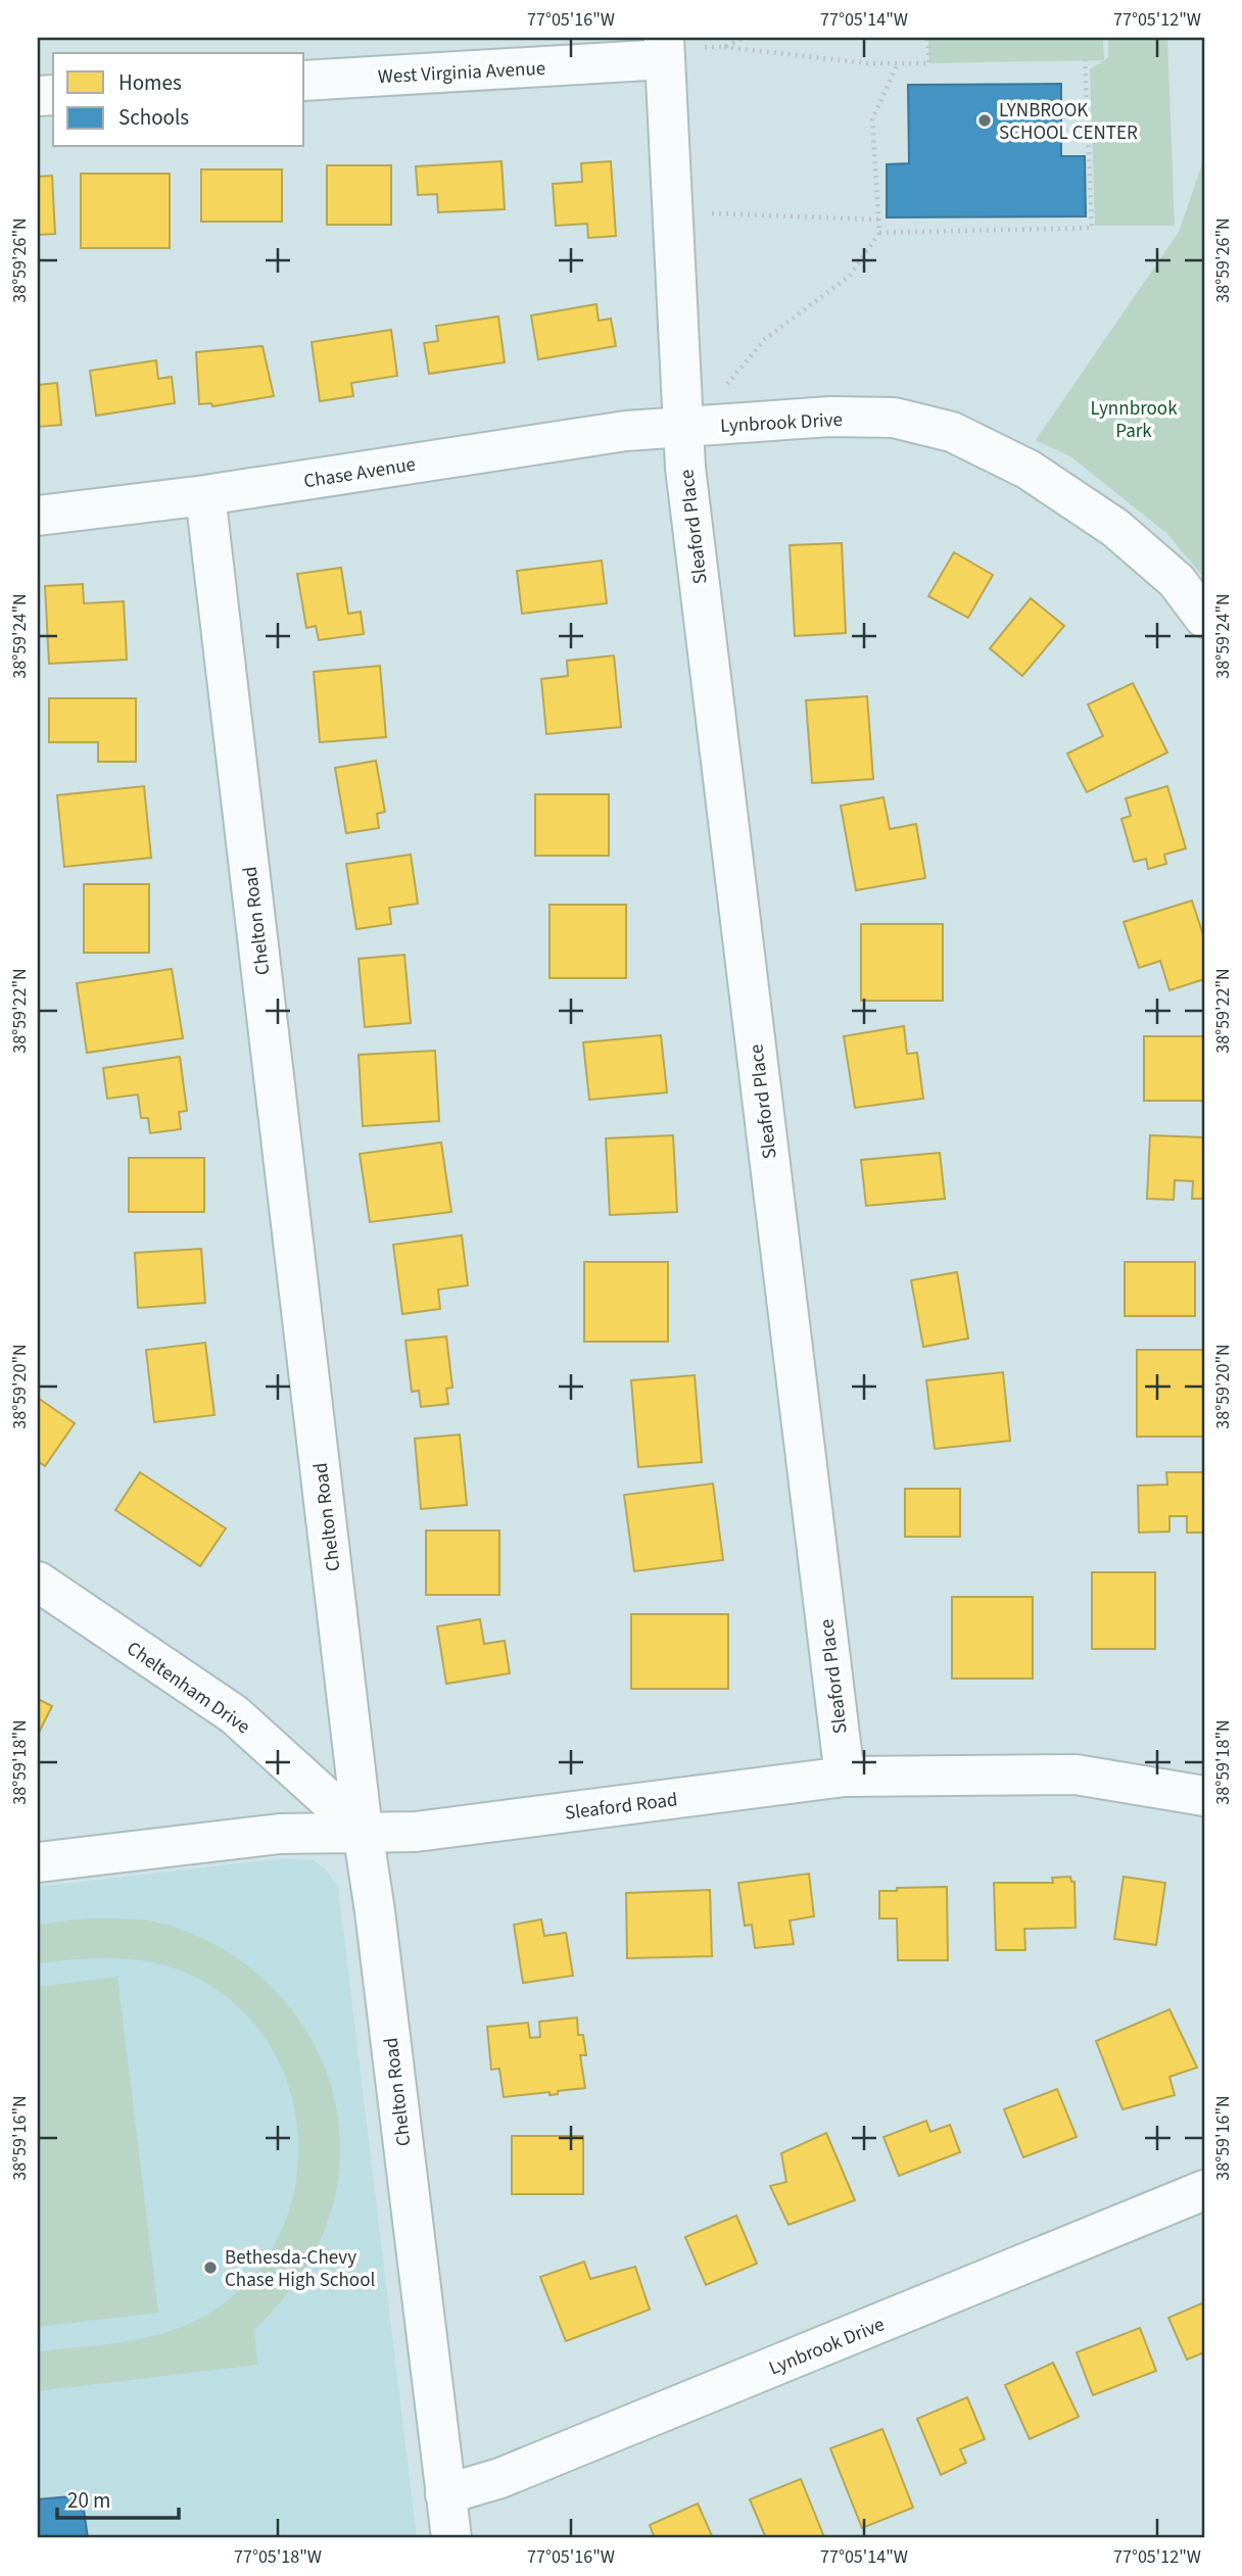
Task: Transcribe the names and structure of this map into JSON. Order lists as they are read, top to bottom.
{
  "streets": {
    "street": [
      "West Virginia Avenue",
      "Lynbrook Drive",
      "Chase Avenue",
      "Sleaford Place",
      "Chelton Road",
      "Cheltenham Drive",
      "Sleaford Road"
    ]
  },
  "crossings": [
    ["Lynbrook Drive", "Chase Avenue"],
    ["Lynbrook Drive", "Sleaford Place"],
    ["Lynbrook Drive", "Chelton Road"],
    ["Chase Avenue", "Sleaford Place"],
    ["Chase Avenue", "Chelton Road"],
    ["Sleaford Place", "Sleaford Road"],
    ["Chelton Road", "Cheltenham Drive"],
    ["Chelton Road", "Sleaford Road"],
    ["Cheltenham Drive", "Sleaford Road"]
  ],
  "parks": ["Lynnbrook Park"],
  "places": ["LYNBROOK SCHOOL CENTER", "Bethesda-Chevy Chase High School"],
  "legend": ["Homes", "Schools"],
  "scale_bar": "20 m",
  "coordinates": [
    "77°05'16\"W",
    "77°05'14\"W",
    "77°05'12\"W",
    "38°59'26\"N",
    "38°59'24\"N",
    "38°59'22\"N",
    "38°59'20\"N",
    "38°59'18\"N",
    "38°59'16\"N",
    "77°05'18\"W"
  ]
}
